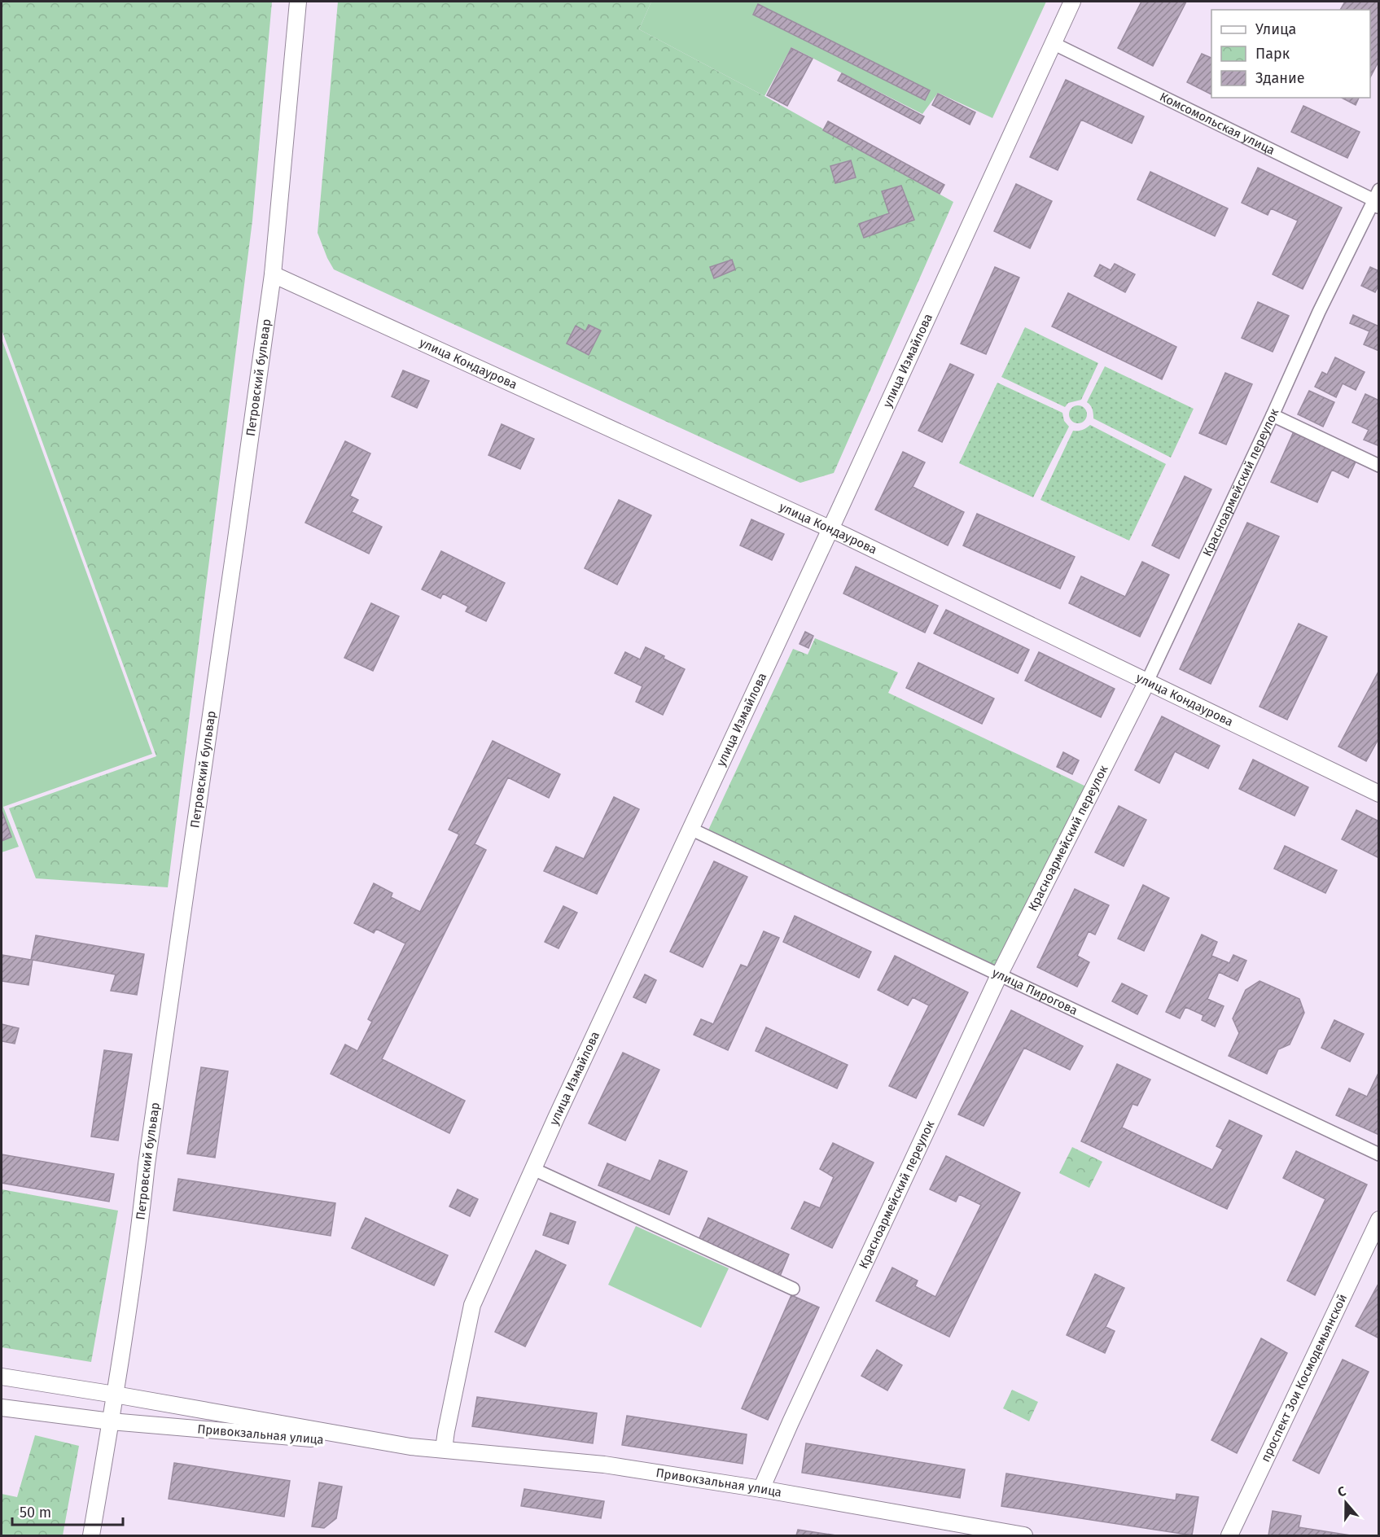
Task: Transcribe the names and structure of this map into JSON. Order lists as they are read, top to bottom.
{
  "streets": {
    "street": [
      "Комсомольская улица",
      "улица Измайлова",
      "улица Кондаурова",
      "Петровский бульвар",
      "Красноармейский переулок",
      "улица Пирогова",
      "проспект Зои Космодемьянской",
      "Привокзальная улица"
    ]
  },
  "crossings": [
    ["Комсомольская улица", "улица Измайлова"],
    ["Комсомольская улица", "Красноармейский переулок"],
    ["улица Измайлова", "улица Кондаурова"],
    ["улица Измайлова", "улица Пирогова"],
    ["улица Измайлова", "Привокзальная улица"],
    ["улица Кондаурова", "Петровский бульвар"],
    ["улица Кондаурова", "Красноармейский переулок"],
    ["Петровский бульвар", "Привокзальная улица"],
    ["Красноармейский переулок", "улица Пирогова"],
    ["Красноармейский переулок", "Привокзальная улица"]
  ],
  "legend": ["Улица", "Парк", "Здание"],
  "scale_bar": "50 m",
  "north": "top"
}
